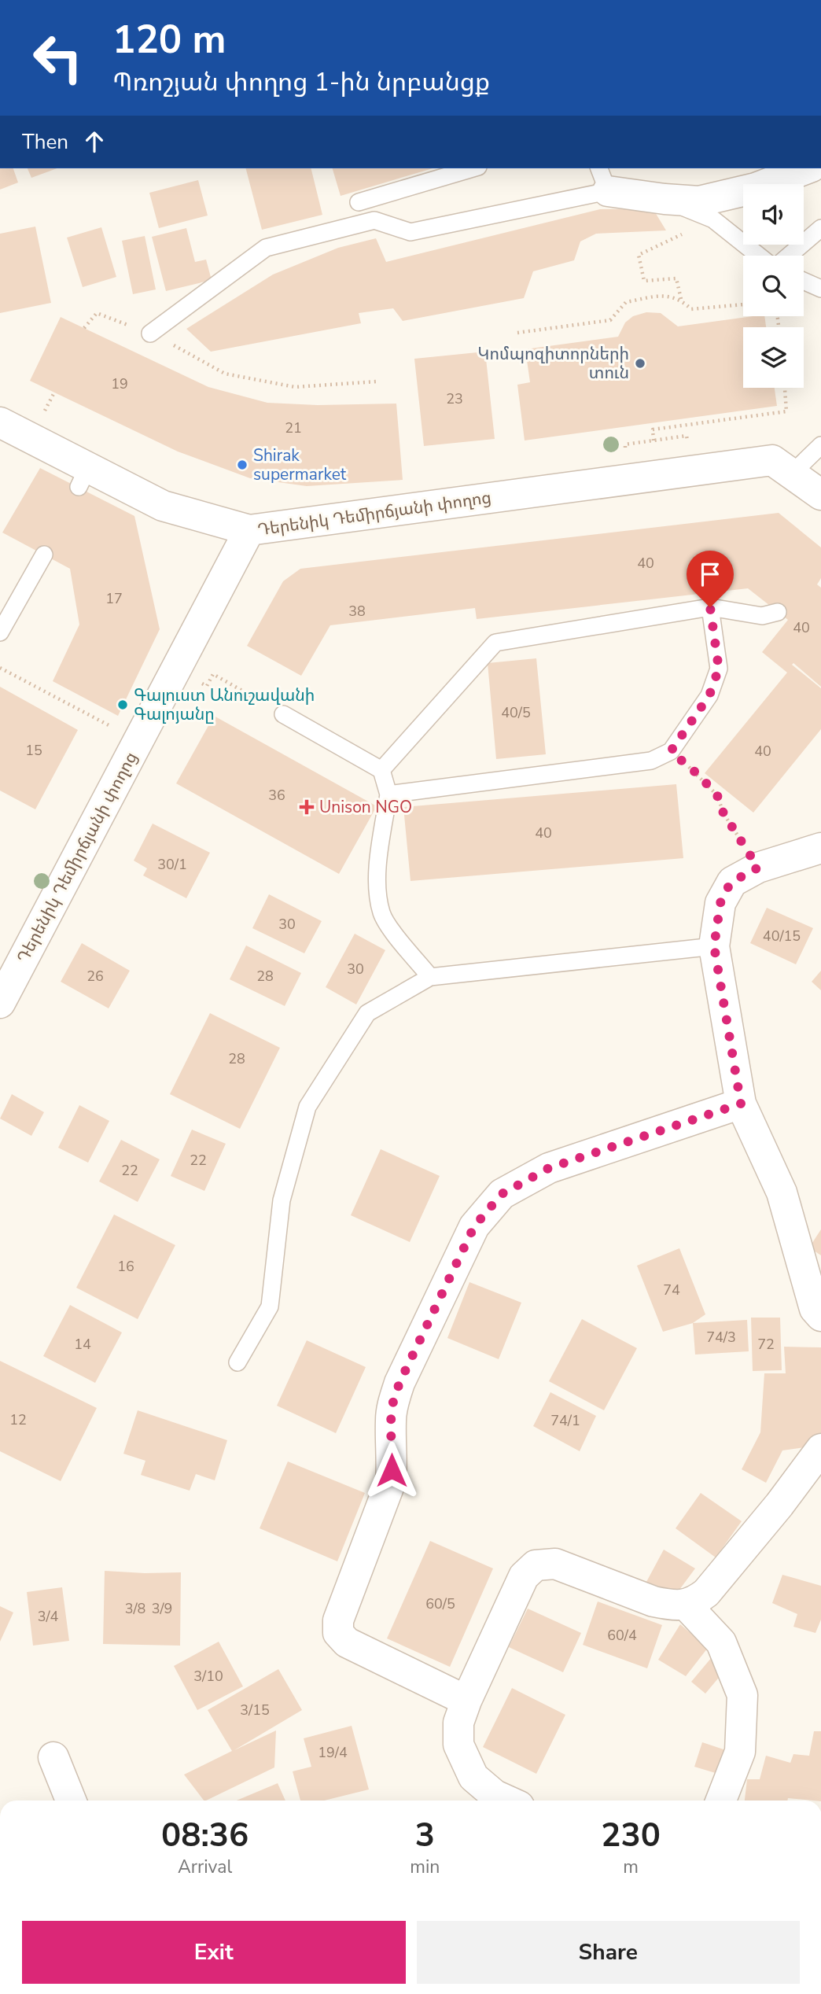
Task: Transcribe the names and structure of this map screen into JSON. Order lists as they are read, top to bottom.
{
  "streets": {
    "street": ["Դերենիկ Դեմիրճյանի փողոց"]
  },
  "places": {
    "other": ["Կոմպոզիտորների տուն", "Shirak supermarket", "Գալուստ Անուշավանի Գալոյանը"],
    "health": ["Unison NGO"]
  },
  "house_numbers": [
    "19",
    "23",
    "21",
    "40",
    "17",
    "38",
    "40",
    "40/5",
    "15",
    "40",
    "36",
    "40",
    "30/1",
    "30",
    "40/15",
    "30",
    "26",
    "28",
    "28",
    "22",
    "22",
    "16",
    "74",
    "74/3",
    "14",
    "72",
    "12",
    "74/1",
    "60/5",
    "3/8",
    "3/9",
    "3/4",
    "60/4",
    "3/10",
    "3/15",
    "19/4"
  ],
  "page": {
    "turn": ["120 m", "Պռոշյան փողոց 1-ին նրբանցք"],
    "then": "Then",
    "eta": [
      "08:36",
      "Arrival",
      "3",
      "min",
      "230",
      "m"
    ],
    "buttons": ["Exit", "Share"]
  }
}
